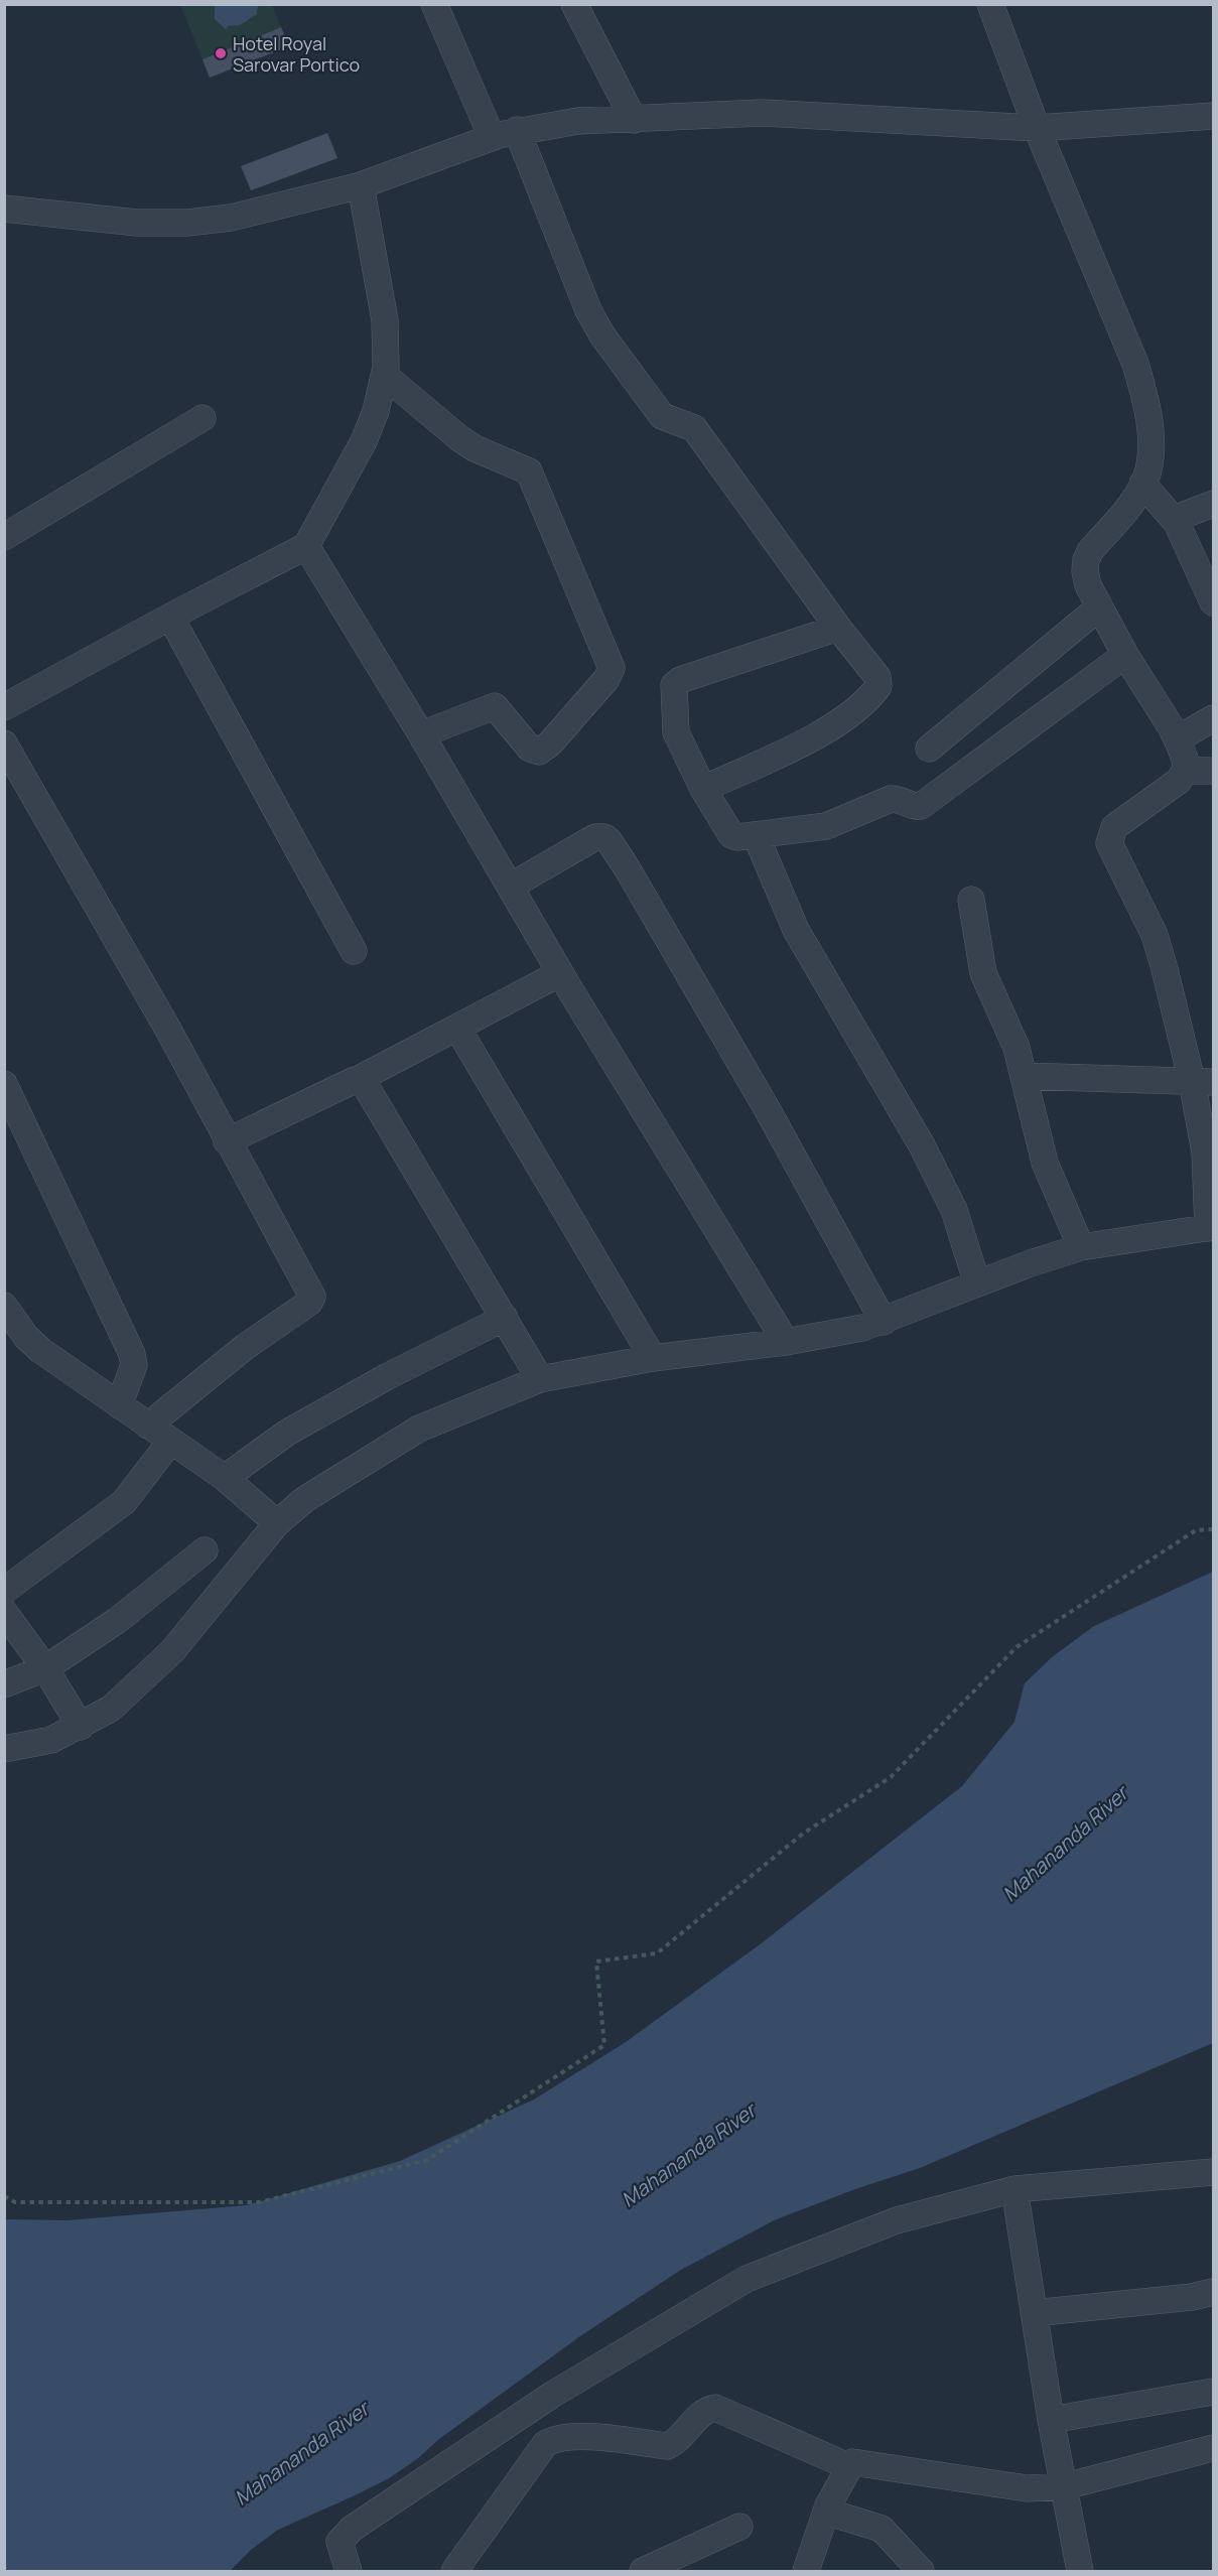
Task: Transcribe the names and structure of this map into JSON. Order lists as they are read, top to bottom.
{
  "water": ["Mahananda River"],
  "places": ["Hotel Royal Sarovar Portico"]
}
